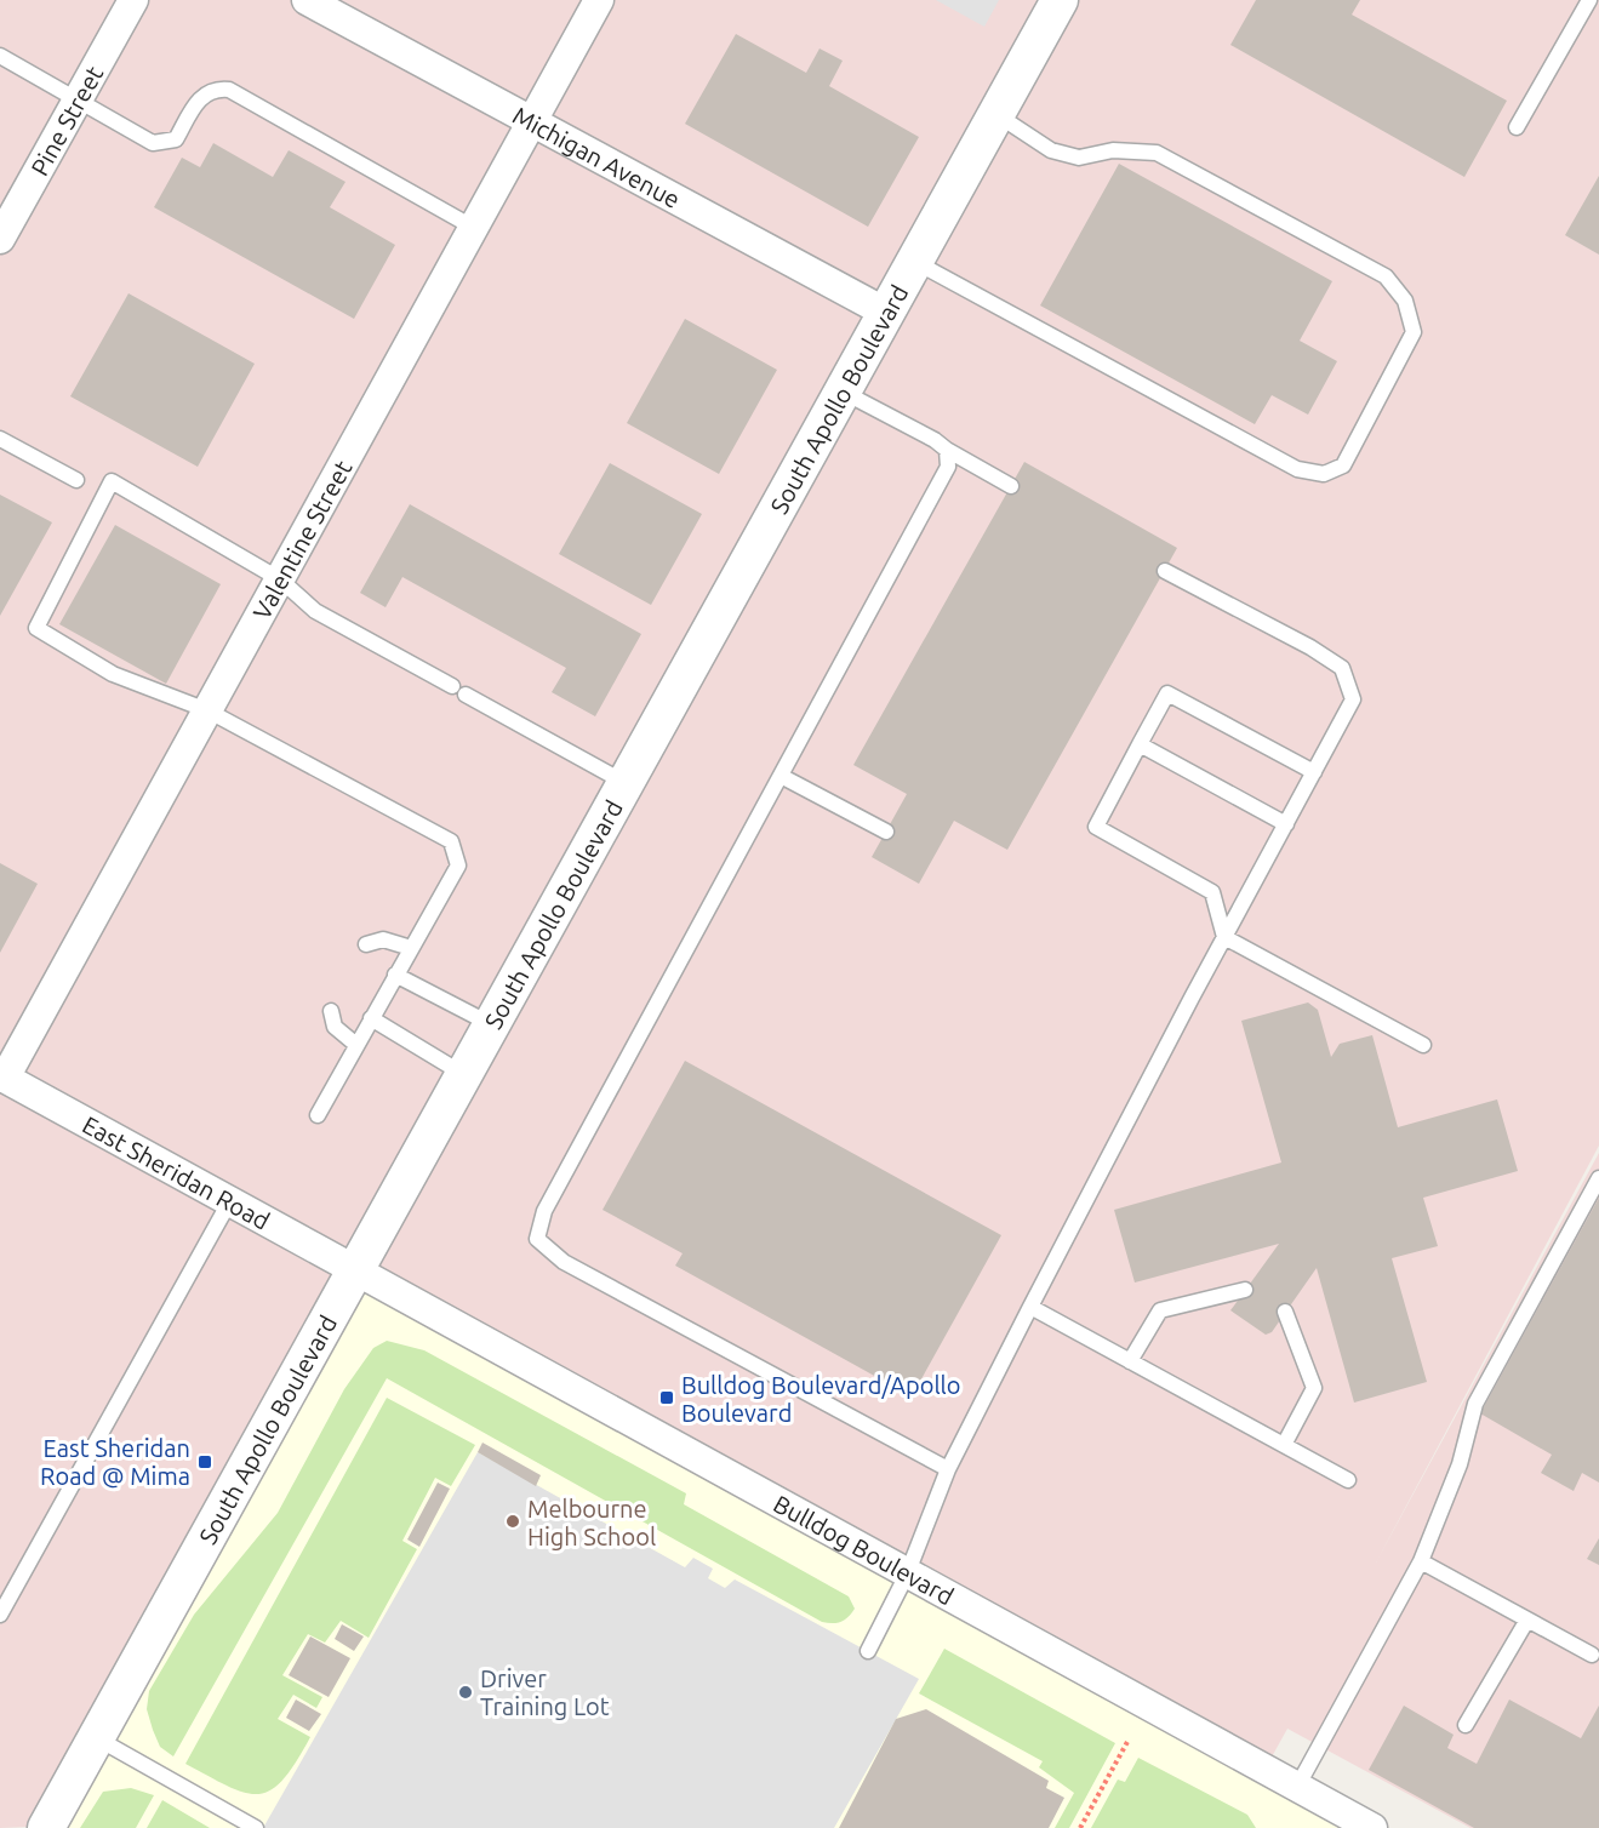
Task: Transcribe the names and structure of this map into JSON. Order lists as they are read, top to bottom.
{
  "streets": {
    "street": [
      "Pine Street",
      "Michigan Avenue",
      "South Apollo Boulevard",
      "Valentine Street",
      "East Sheridan Road",
      "Bulldog Boulevard"
    ]
  },
  "crossings": [
    ["Michigan Avenue", "South Apollo Boulevard"],
    ["Michigan Avenue", "Valentine Street"],
    ["South Apollo Boulevard", "East Sheridan Road"],
    ["South Apollo Boulevard", "Bulldog Boulevard"],
    ["Valentine Street", "East Sheridan Road"],
    ["East Sheridan Road", "Bulldog Boulevard"]
  ],
  "places": {
    "transit": ["Bulldog Boulevard/Apollo Boulevard", "East Sheridan Road @ Mima"],
    "other": ["Melbourne High School", "Driver Training Lot"]
  }
}
